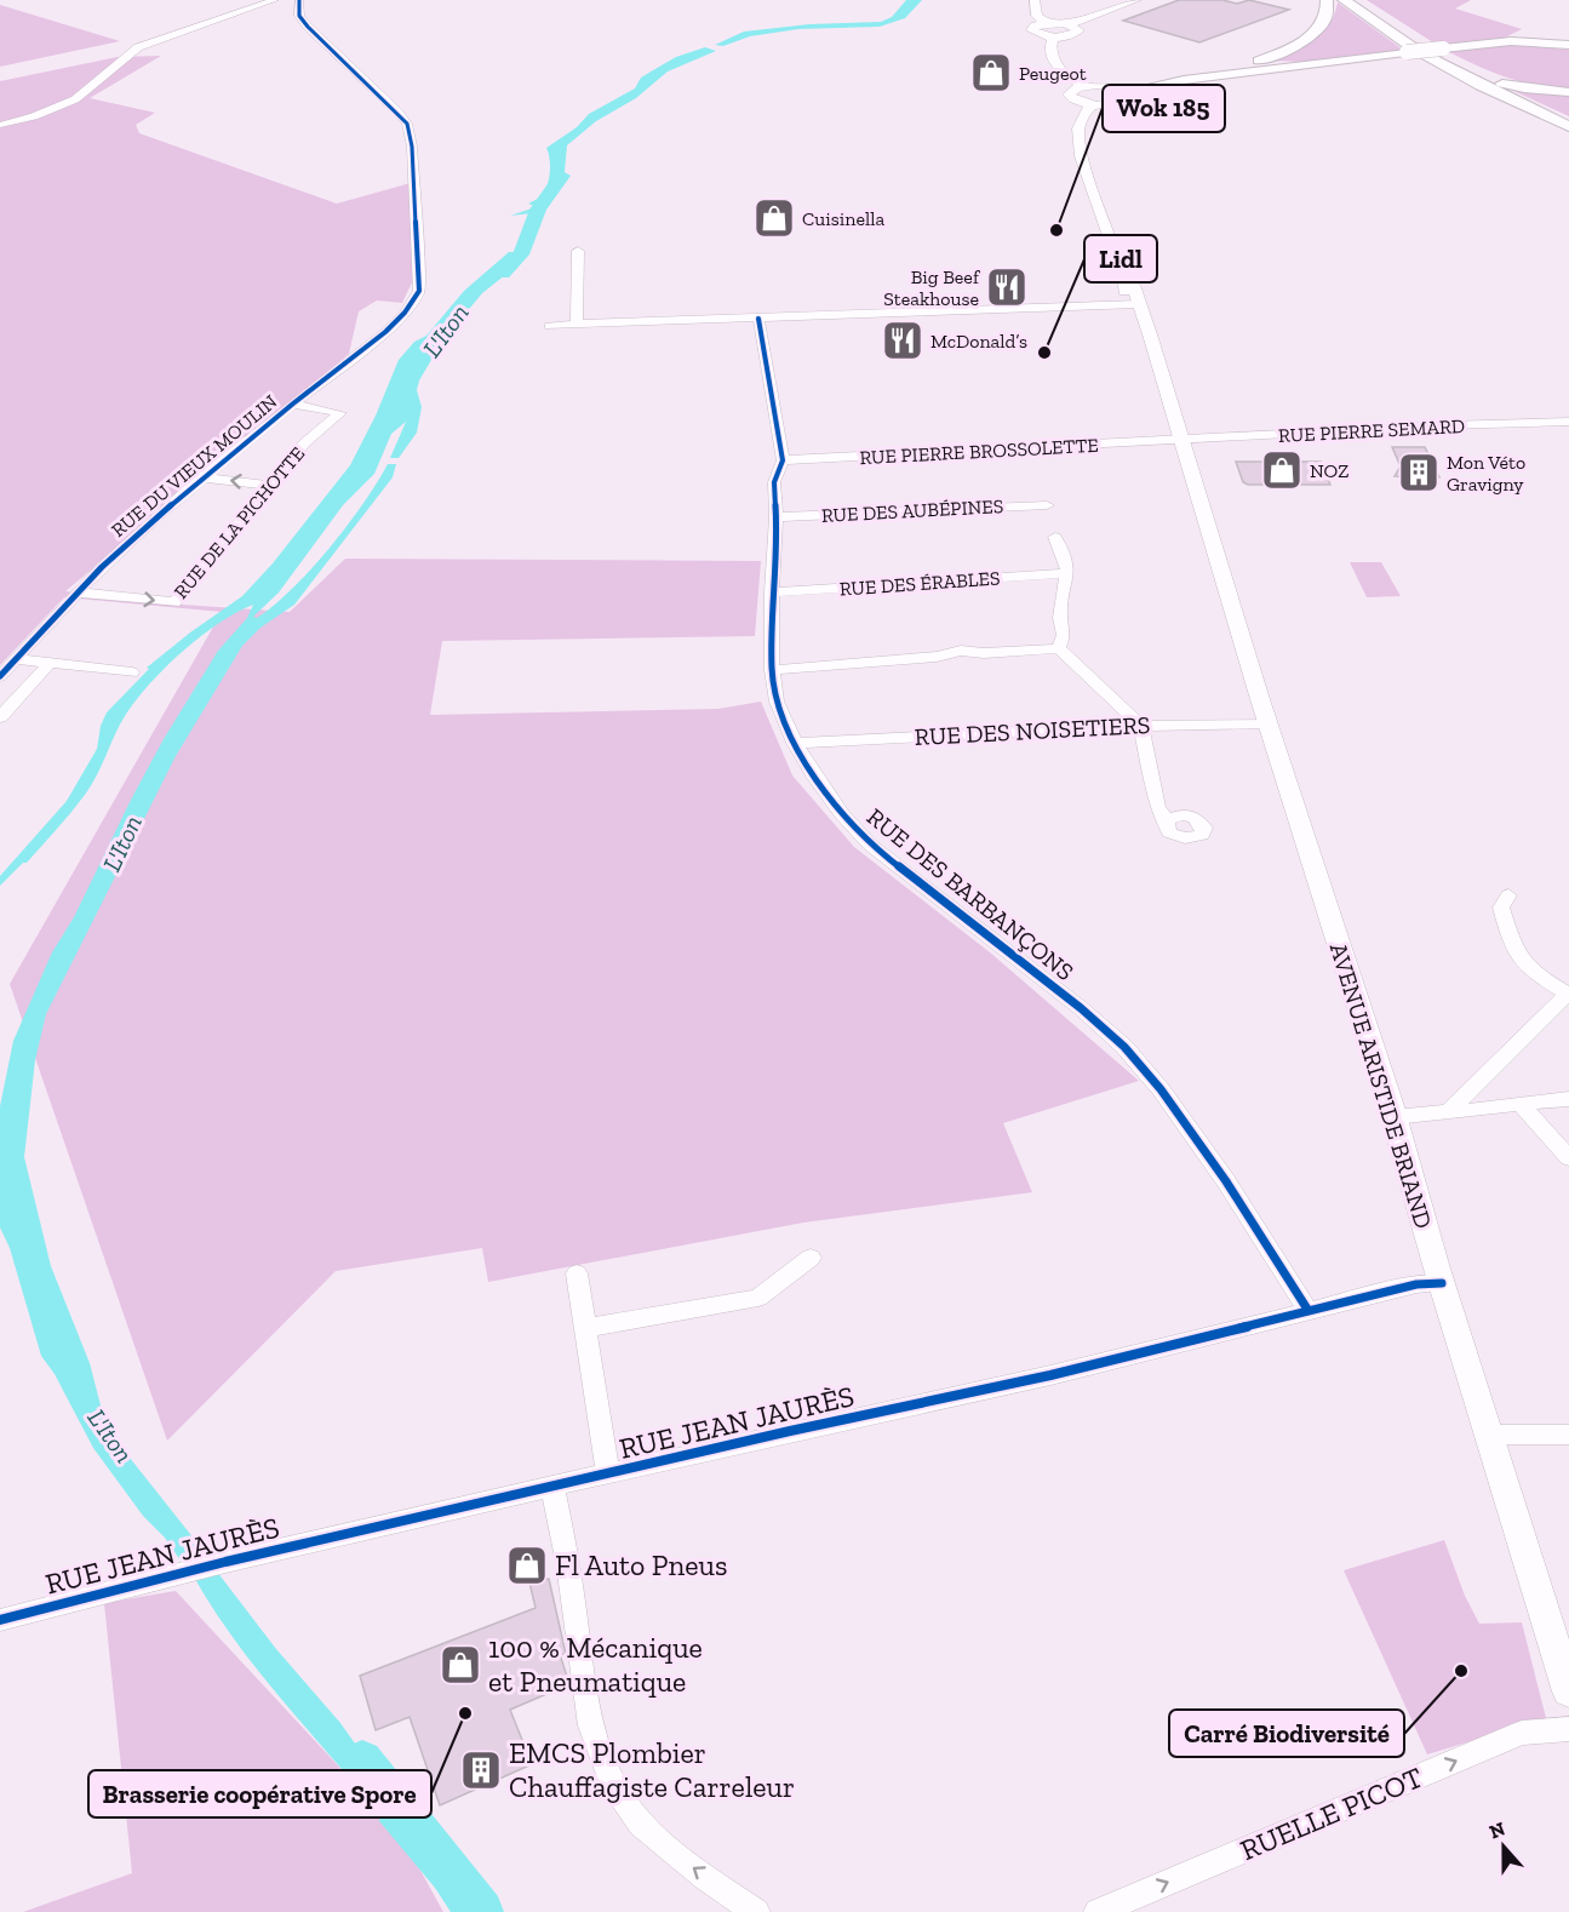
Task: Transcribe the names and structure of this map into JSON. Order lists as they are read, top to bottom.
{
  "streets": {
    "main road": ["AVENUE ARISTIDE BRIAND"],
    "street": [
      "RUE PIERRE SEMARD",
      "RUE PIERRE BROSSOLETTE",
      "RUE DU VIEUX MOULIN",
      "RUE DES AUBÉPINES",
      "RUE DE LA PICHOTTE",
      "RUE DES ÉRABLES",
      "RUE DES NOISETIERS",
      "RUE DES BARBANÇONS",
      "RUE JEAN JAURÈS",
      "RUELLE PICOT"
    ]
  },
  "crossings": [
    ["RUE PIERRE SEMARD", "RUE PIERRE BROSSOLETTE"],
    ["RUE PIERRE SEMARD", "AVENUE ARISTIDE BRIAND"],
    ["RUE PIERRE BROSSOLETTE", "RUE DES BARBANÇONS"],
    ["RUE PIERRE BROSSOLETTE", "AVENUE ARISTIDE BRIAND"],
    ["RUE DU VIEUX MOULIN", "RUE DE LA PICHOTTE"],
    ["RUE DES AUBÉPINES", "RUE DES BARBANÇONS"],
    ["RUE DES ÉRABLES", "RUE DES BARBANÇONS"],
    ["RUE DES NOISETIERS", "RUE DES BARBANÇONS"],
    ["RUE DES NOISETIERS", "AVENUE ARISTIDE BRIAND"],
    ["RUE DES BARBANÇONS", "RUE JEAN JAURÈS"],
    ["AVENUE ARISTIDE BRIAND", "RUE JEAN JAURÈS"]
  ],
  "one_way": ["RUE DE LA PICHOTTE", "RUELLE PICOT"],
  "water": ["L'Iton"],
  "places": {
    "shop": [
      "Peugeot",
      "Cuisinella",
      "NOZ",
      "Fl Auto Pneus",
      "100 % Mécanique et Pneumatique"
    ],
    "other": [
      "Wok 185",
      "Lidl",
      "Carré Biodiversité",
      "Brasserie coopérative Spore"
    ],
    "restaurant": ["Big Beef Steakhouse", "McDonald’s"],
    "building": ["Mon Véto Gravigny", "EMCS Plombier Chauffagiste Carreleur"]
  },
  "north": "top"
}
